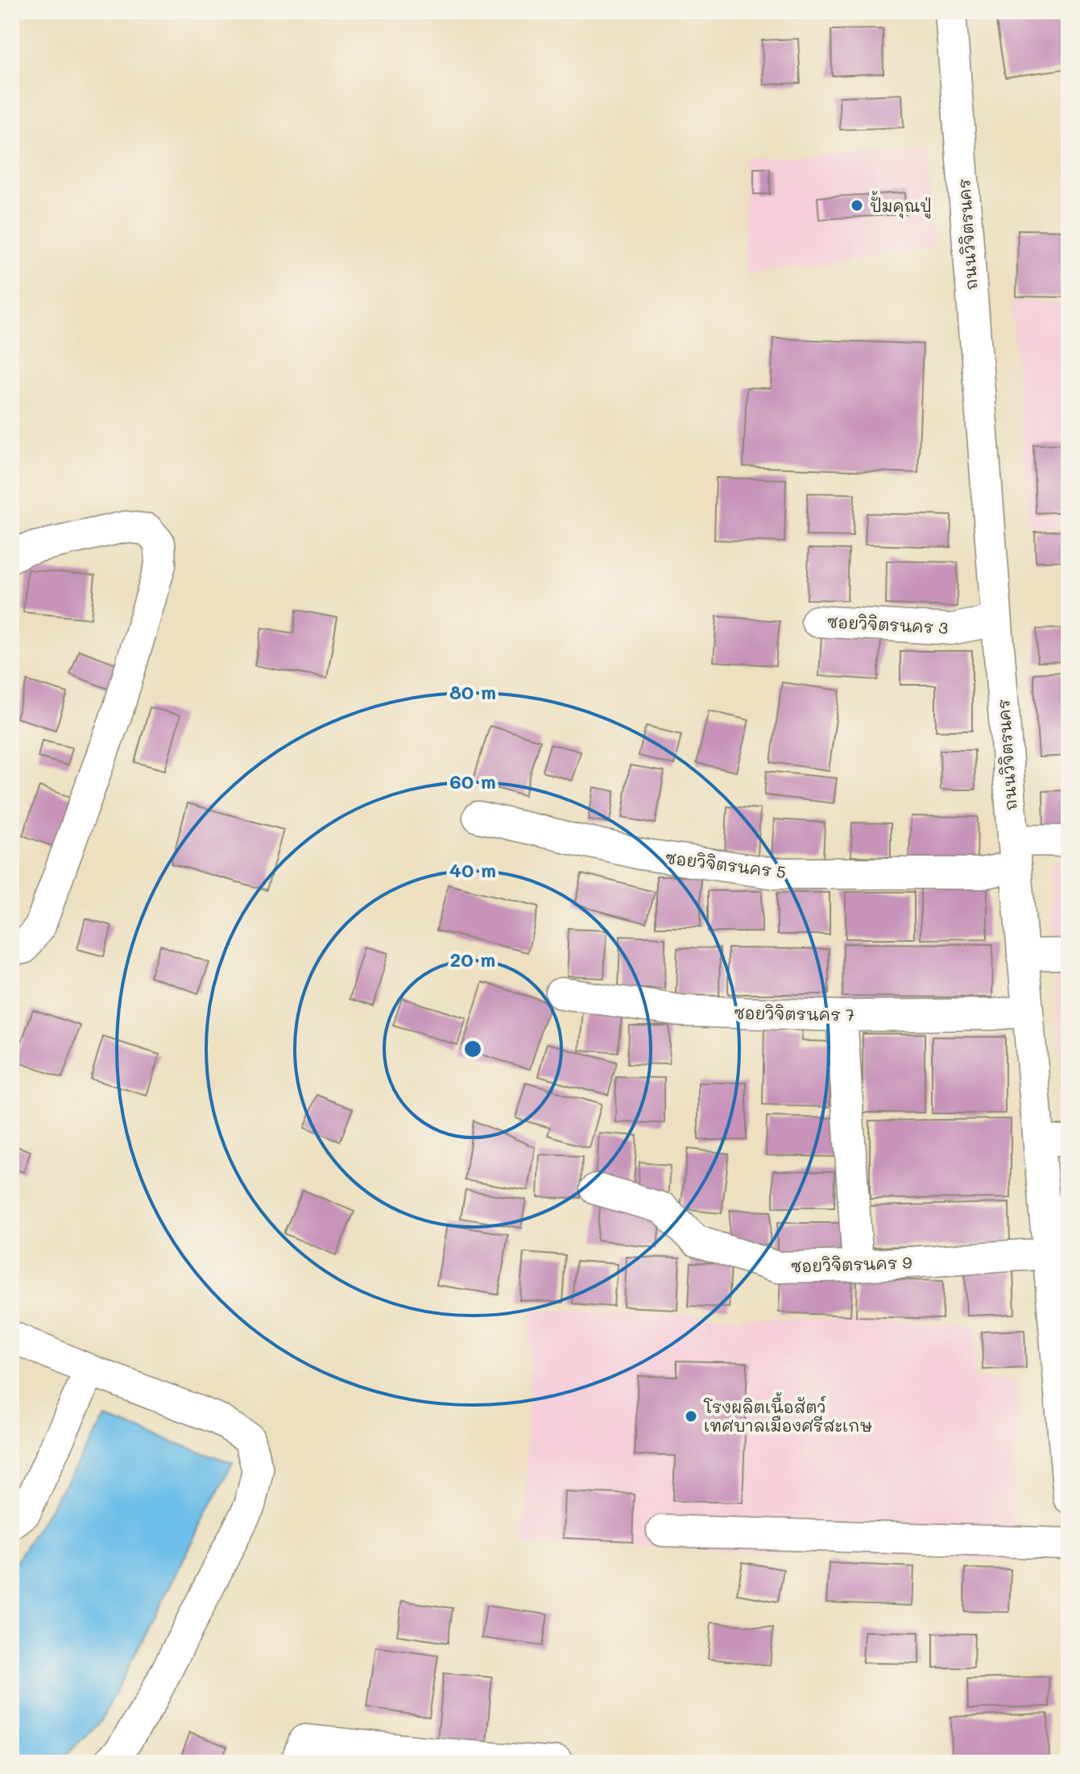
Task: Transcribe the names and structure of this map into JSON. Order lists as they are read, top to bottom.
{
  "streets": {
    "street": [
      "ถนนวิจิตรนคร",
      "ซอยวิจิตรนคร 3",
      "ซอยวิจิตรนคร 5",
      "ซอยวิจิตรนคร 7",
      "ซอยวิจิตรนคร 9"
    ]
  },
  "crossings": [
    ["ถนนวิจิตรนคร", "ซอยวิจิตรนคร 3"],
    ["ถนนวิจิตรนคร", "ซอยวิจิตรนคร 5"],
    ["ถนนวิจิตรนคร", "ซอยวิจิตรนคร 7"],
    ["ถนนวิจิตรนคร", "ซอยวิจิตรนคร 9"]
  ],
  "places": ["ปั้มคุณปู่", "โรงผลิตเนื้อสัตว์ เทศบาลเมืองศรีสะเกษ"],
  "rings": [
    "80 m",
    "60 m",
    "40 m",
    "20 m"
  ]
}
